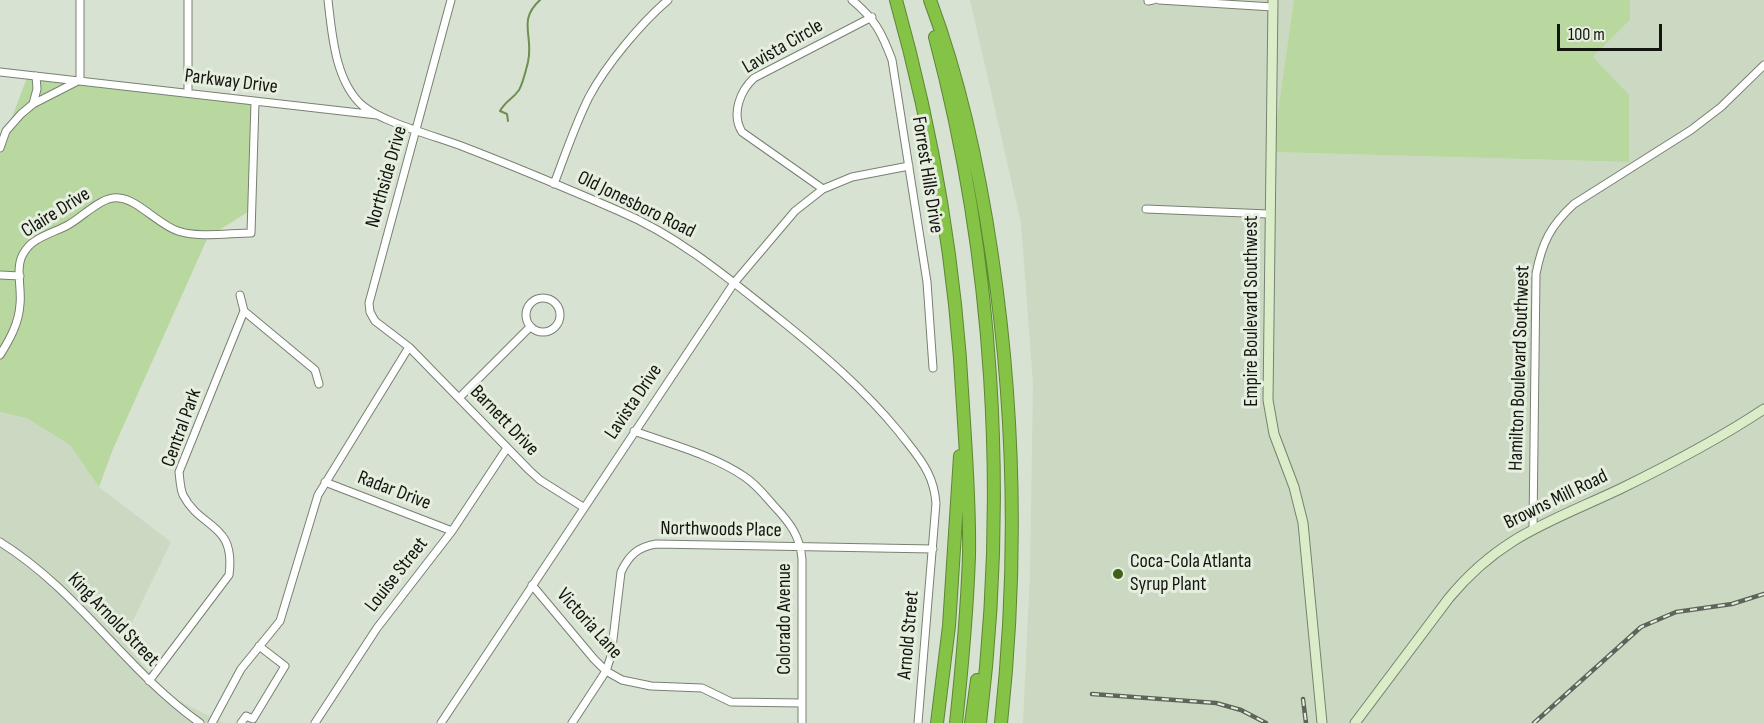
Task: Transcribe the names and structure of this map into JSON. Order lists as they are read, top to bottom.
{
  "streets": {
    "street": [
      "Lavista Circle",
      "Parkway Drive",
      "Forrest Hills Drive",
      "Northside Drive",
      "Old Jonesboro Road",
      "Claire Drive",
      "Empire Boulevard Southwest",
      "Hamilton Boulevard Southwest",
      "Lavista Drive",
      "Barnett Drive",
      "Central Park",
      "Radar Drive",
      "Browns Mill Road",
      "Northwoods Place",
      "Louise Street",
      "Colorado Avenue",
      "King Arnold Street",
      "Victoria Lane",
      "Arnold Street"
    ]
  },
  "crossings": [
    ["Lavista Circle", "Forrest Hills Drive"],
    ["Lavista Circle", "Lavista Drive"],
    ["Parkway Drive", "Old Jonesboro Road"],
    ["Parkway Drive", "Claire Drive"],
    ["Forrest Hills Drive", "Lavista Drive"],
    ["Northside Drive", "Old Jonesboro Road"],
    ["Northside Drive", "Barnett Drive"],
    ["Old Jonesboro Road", "Lavista Drive"],
    ["Old Jonesboro Road", "Northwoods Place"],
    ["Old Jonesboro Road", "Arnold Street"],
    ["Hamilton Boulevard Southwest", "Browns Mill Road"],
    ["Lavista Drive", "Barnett Drive"],
    ["Lavista Drive", "Colorado Avenue"],
    ["Lavista Drive", "Victoria Lane"],
    ["Barnett Drive", "Louise Street"],
    ["Central Park", "King Arnold Street"],
    ["Radar Drive", "Louise Street"],
    ["Northwoods Place", "Colorado Avenue"],
    ["Northwoods Place", "Victoria Lane"],
    ["Northwoods Place", "Arnold Street"],
    ["Colorado Avenue", "Victoria Lane"]
  ],
  "places": ["Coca-Cola Atlanta Syrup Plant"],
  "scale_bar": "100 m"
}
